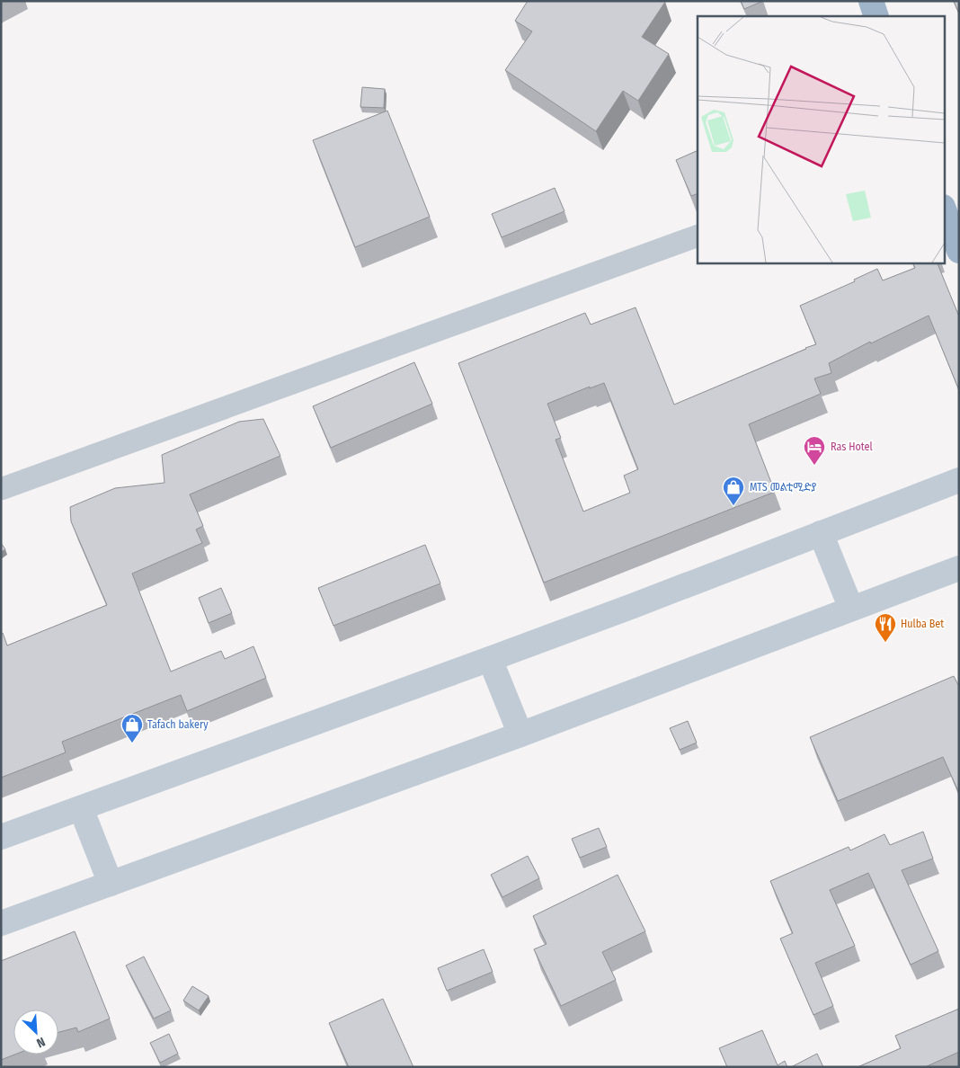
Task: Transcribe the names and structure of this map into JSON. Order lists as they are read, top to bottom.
{
  "places": {
    "hotel": ["Ras Hotel"],
    "shop": ["MTS መልቲሚድያ", "Tafach bakery"],
    "restaurant": ["Hulba Bet"]
  },
  "north": "bottom right"
}
